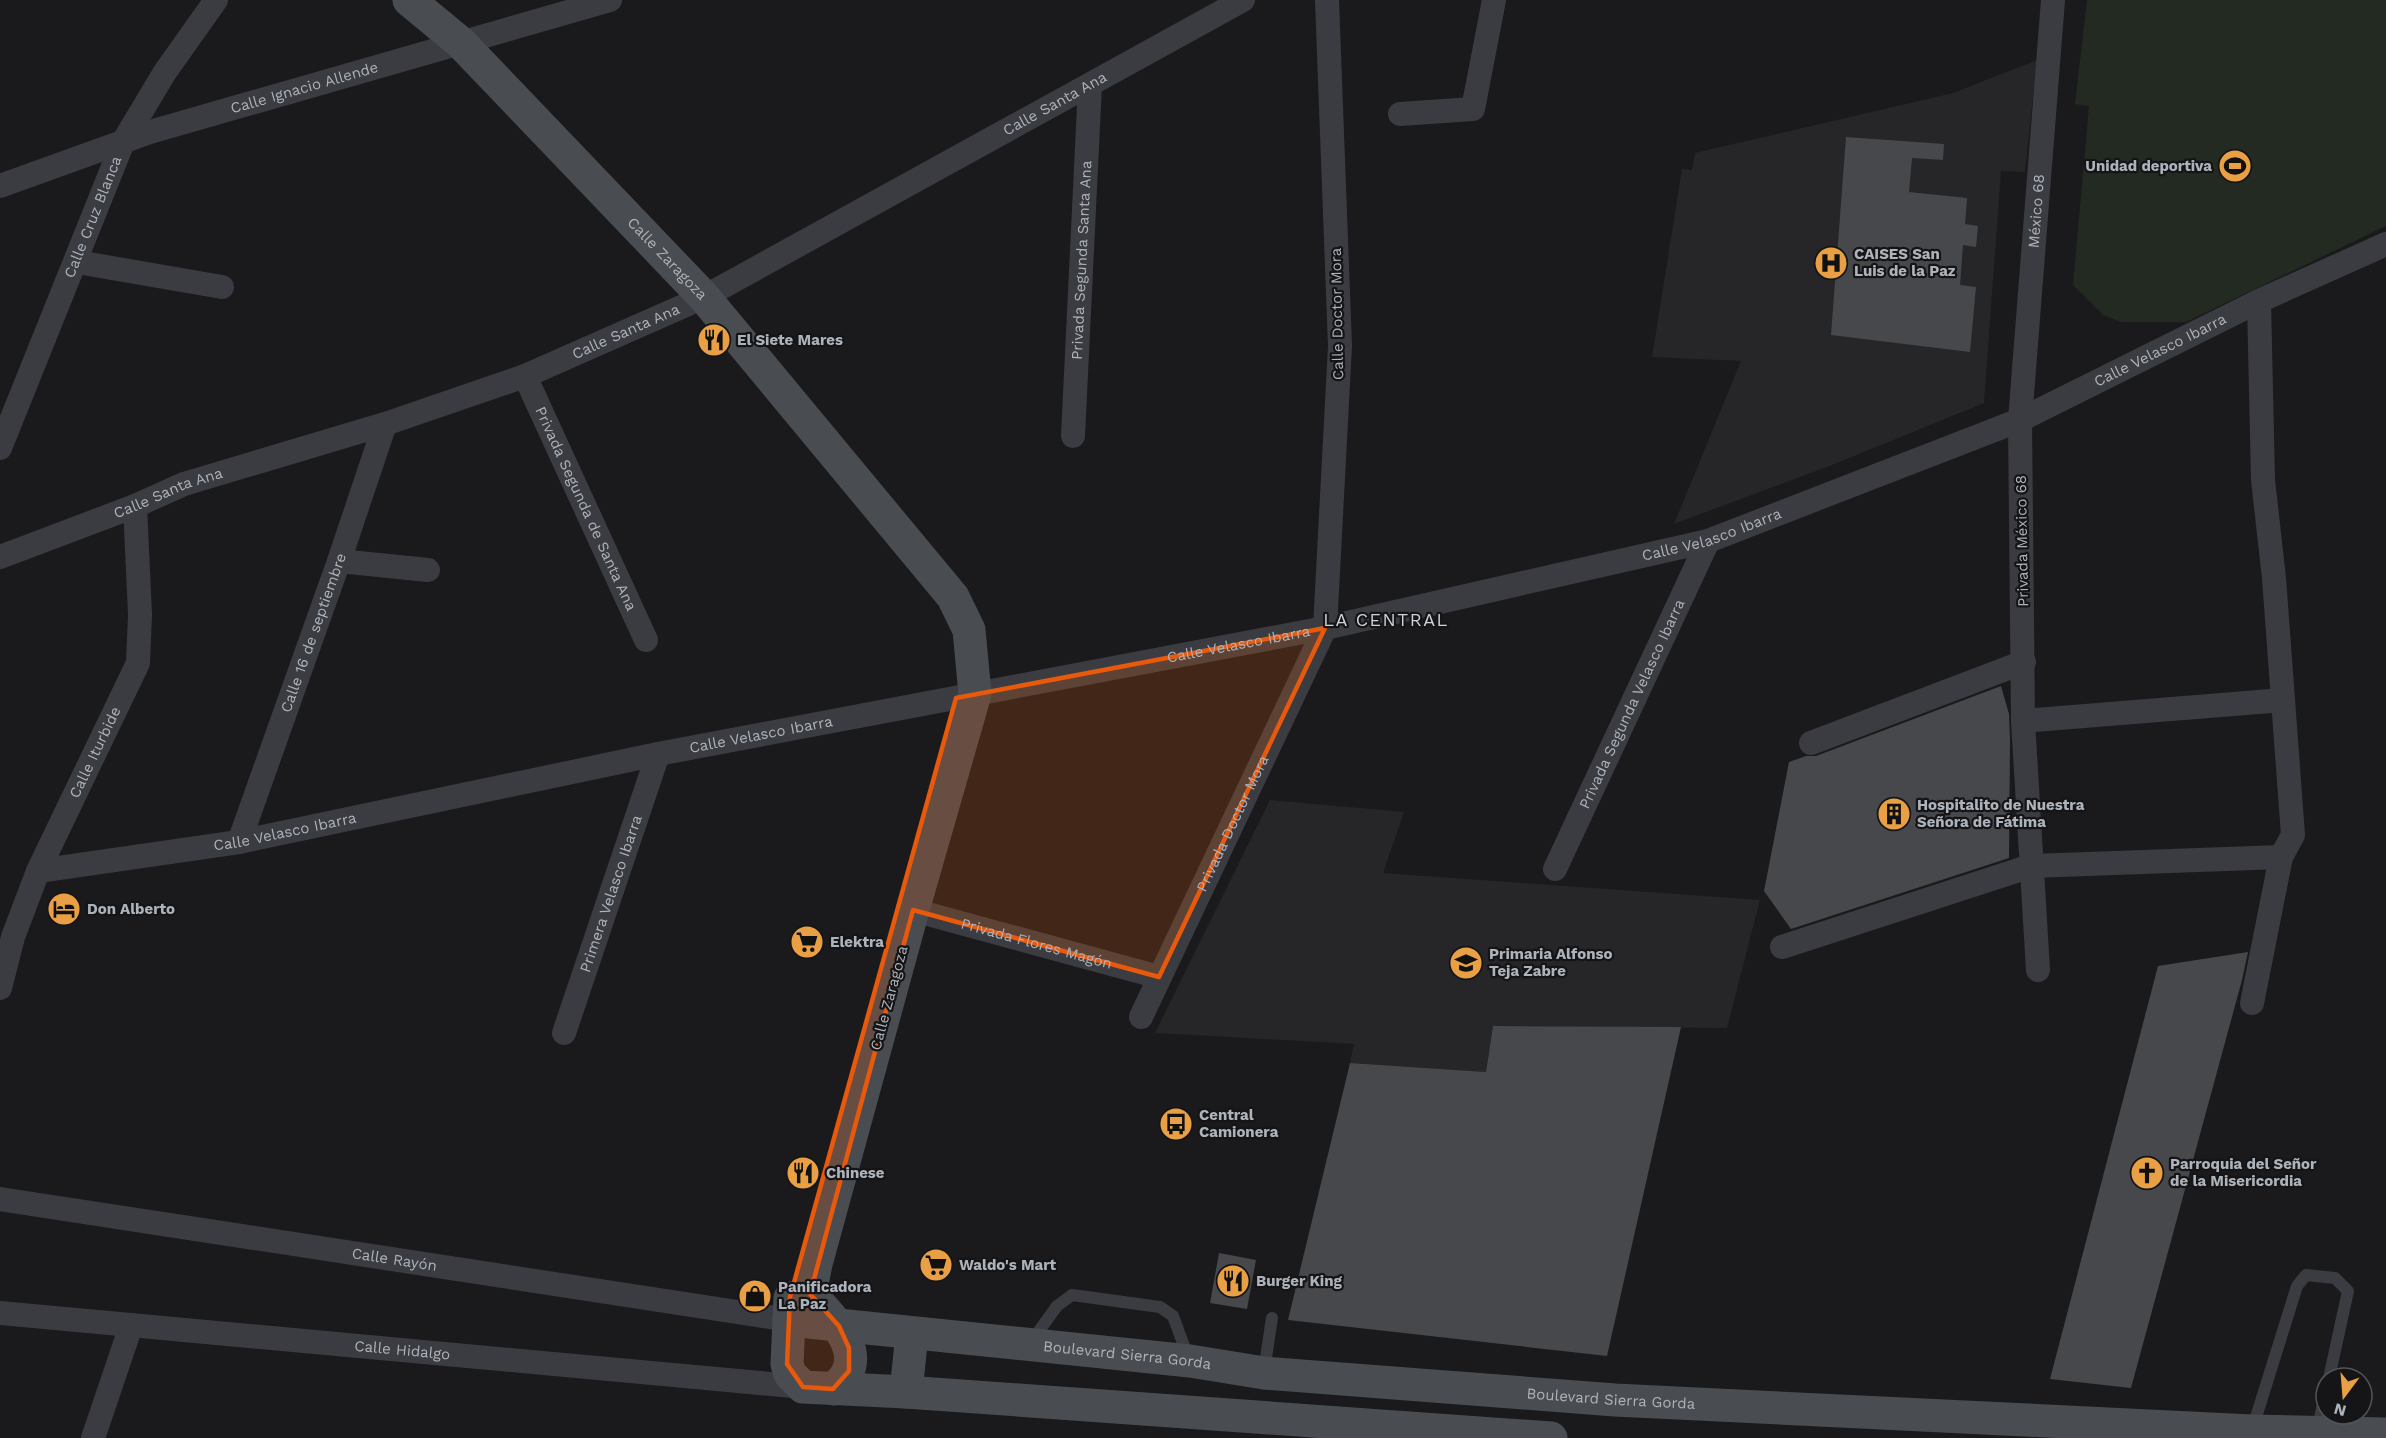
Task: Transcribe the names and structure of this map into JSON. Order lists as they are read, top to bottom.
{
  "streets": {
    "main road": ["Calle Zaragoza", "Boulevard Sierra Gorda"],
    "street": [
      "Calle Ignacio Allende",
      "Calle Santa Ana",
      "México 68",
      "Calle Cruz Blanca",
      "Privada Segunda Santa Ana",
      "Calle Doctor Mora",
      "Calle Velasco Ibarra",
      "Privada Segunda de Santa Ana",
      "Privada México 68",
      "Calle 16 de septiembre",
      "Privada Segunda Velasco Ibarra",
      "Calle Iturbide",
      "Privada Doctor Mora",
      "Primera Velasco Ibarra",
      "Privada Flores Magón",
      "Calle Rayón",
      "Calle Hidalgo"
    ]
  },
  "crossings": [
    ["Calle Ignacio Allende", "Calle Cruz Blanca"],
    ["Calle Ignacio Allende", "Calle Zaragoza"],
    ["Calle Santa Ana", "Calle Zaragoza"],
    ["Calle Santa Ana", "Privada Segunda Santa Ana"],
    ["Calle Santa Ana", "Privada Segunda de Santa Ana"],
    ["Calle Santa Ana", "Calle 16 de septiembre"],
    ["Calle Santa Ana", "Calle Iturbide"],
    ["México 68", "Calle Velasco Ibarra"],
    ["México 68", "Privada México 68"],
    ["Calle Zaragoza", "Calle Velasco Ibarra"],
    ["Calle Zaragoza", "Privada Flores Magón"],
    ["Calle Zaragoza", "Calle Rayón"],
    ["Calle Zaragoza", "Calle Hidalgo"],
    ["Calle Zaragoza", "Boulevard Sierra Gorda"],
    ["Calle Doctor Mora", "Calle Velasco Ibarra"],
    ["Calle Doctor Mora", "Privada Doctor Mora"],
    ["Calle Velasco Ibarra", "Privada México 68"],
    ["Calle Velasco Ibarra", "Calle 16 de septiembre"],
    ["Calle Velasco Ibarra", "Privada Segunda Velasco Ibarra"],
    ["Calle Velasco Ibarra", "Calle Iturbide"],
    ["Calle Velasco Ibarra", "Privada Doctor Mora"],
    ["Calle Velasco Ibarra", "Primera Velasco Ibarra"],
    ["Privada Doctor Mora", "Privada Flores Magón"],
    ["Calle Rayón", "Calle Hidalgo"],
    ["Calle Rayón", "Boulevard Sierra Gorda"],
    ["Calle Hidalgo", "Boulevard Sierra Gorda"]
  ],
  "districts": ["LA CENTRAL"],
  "places": {
    "sports": ["Unidad deportiva"],
    "hospital": ["CAISES San Luis de la Paz"],
    "restaurant": ["El Siete Mares", "Chinese", "Burger King"],
    "building": ["Hospitalito de Nuestra Señora de Fátima"],
    "hotel": ["Don Alberto"],
    "supermarket": ["Elektra", "Waldo's Mart"],
    "school or university": ["Primaria Alfonso Teja Zabre"],
    "bus stop": ["Central Camionera"],
    "church": ["Parroquia del Señor de la Misericordia"],
    "shop": ["Panificadora La Paz"]
  },
  "north": "bottom"
}
